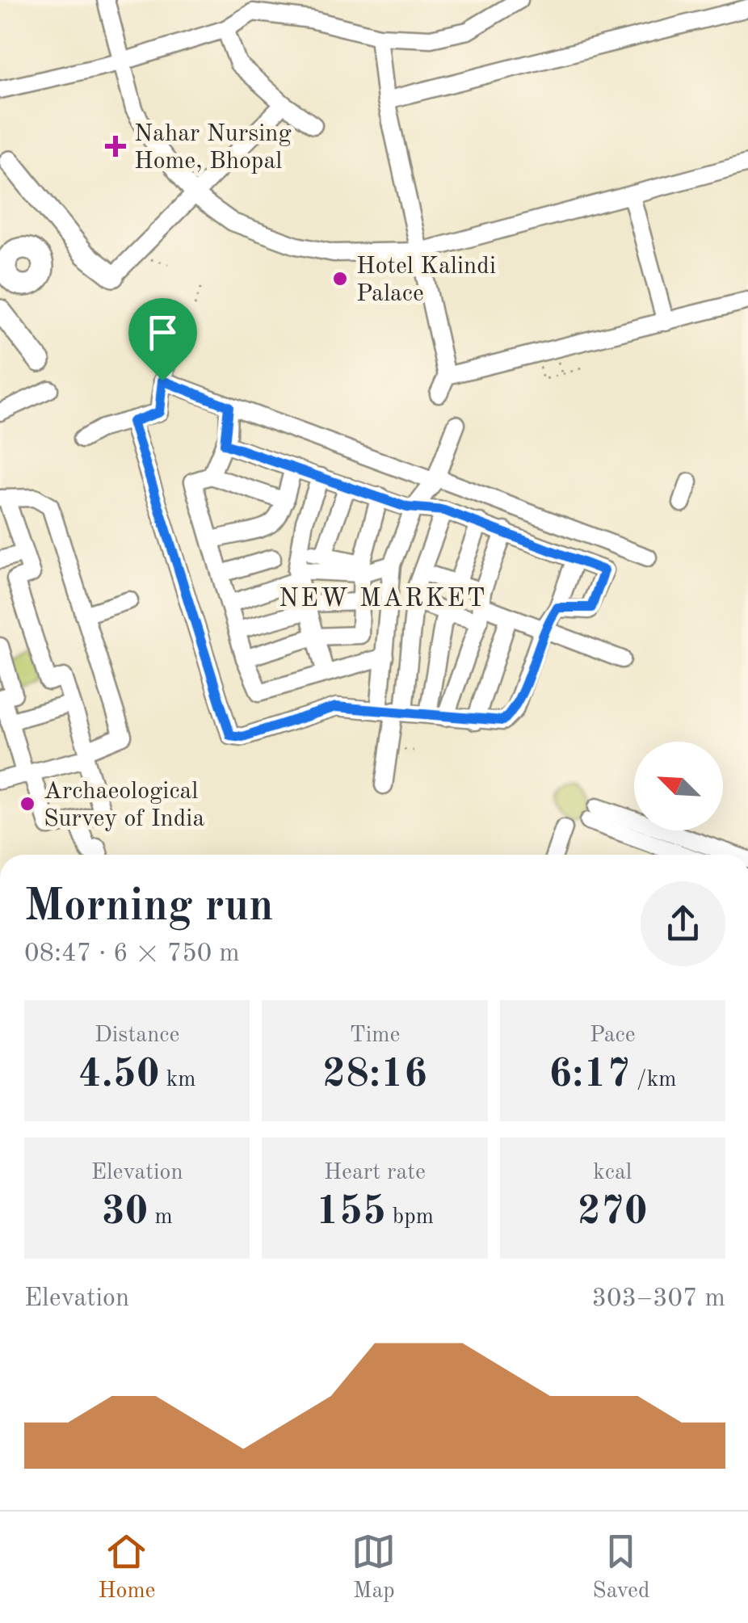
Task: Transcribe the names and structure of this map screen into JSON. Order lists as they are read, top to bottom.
{
  "districts": ["NEW MARKET"],
  "places": {
    "health": ["Nahar Nursing Home, Bhopal"],
    "other": ["Hotel Kalindi Palace", "Archaeological Survey of India"]
  },
  "north": "top left",
  "page": {
    "heading": ["Morning run", "08:47 · 6 × 750 m"],
    "stats": [
      ["Distance", "4.50 km"],
      ["Time", "28:16"],
      ["Pace", "6:17 /km"],
      ["Elevation", "30 m"],
      ["Heart rate", "155 bpm"],
      ["kcal", "270"]
    ],
    "chart": ["Elevation", "303–307 m"],
    "tabs": ["Home", "Map", "Saved"]
  }
}
